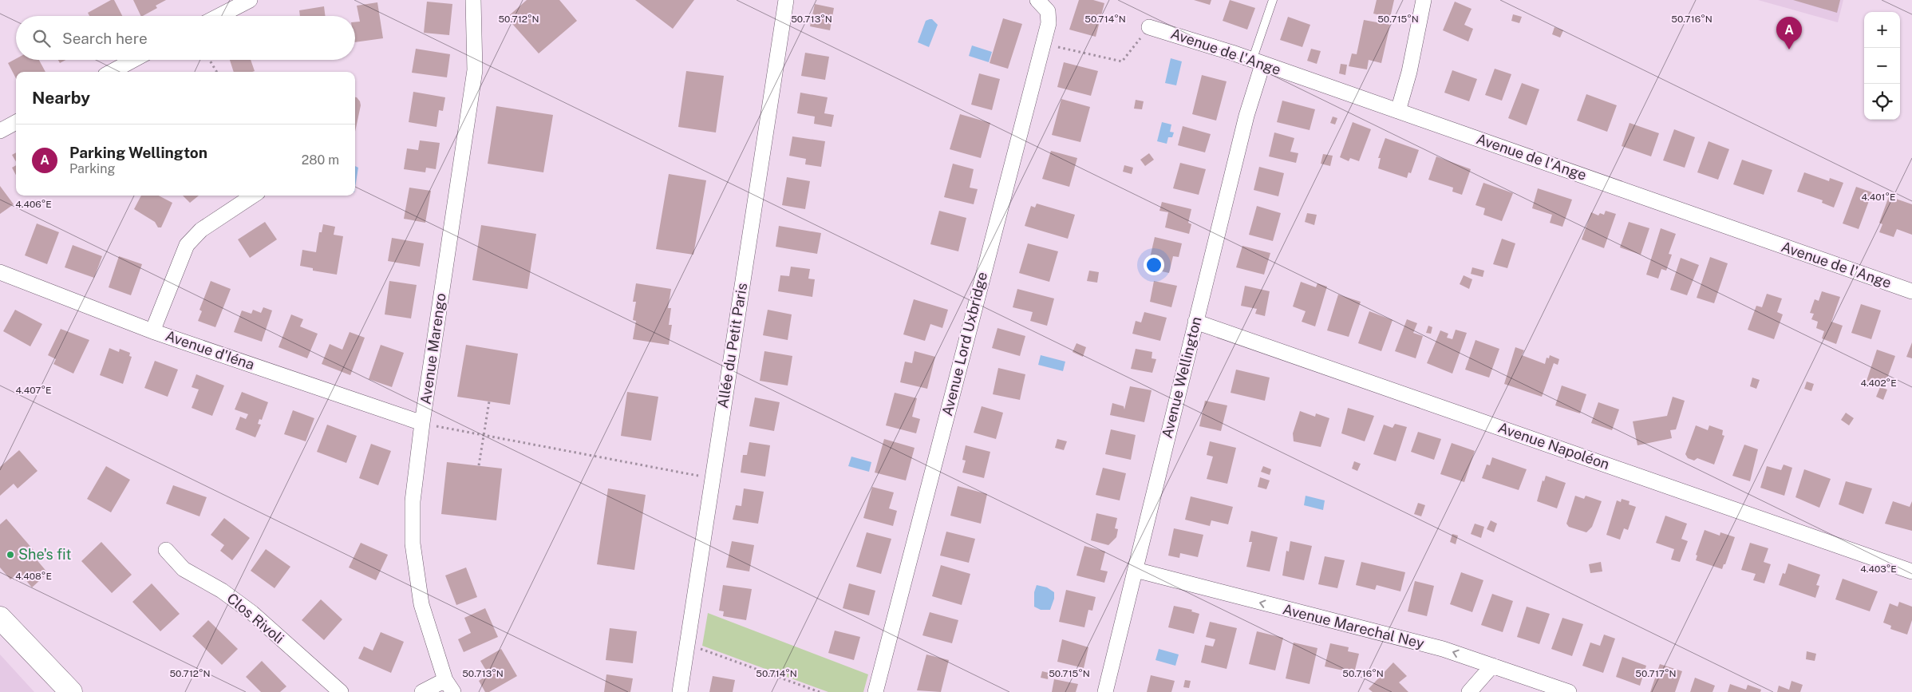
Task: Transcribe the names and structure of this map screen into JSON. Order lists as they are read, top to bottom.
{
  "streets": {
    "street": [
      "Avenue de l'Ange",
      "Avenue Lord Uxbridge",
      "Allée du Petit Paris",
      "Avenue Marengo",
      "Avenue d'Iéna",
      "Avenue Wellington",
      "Avenue Napoléon",
      "Clos Rivoli",
      "Avenue Marechal Ney"
    ]
  },
  "crossings": [
    ["Avenue de l'Ange", "Avenue Wellington"],
    ["Avenue Marengo", "Avenue d'Iéna"],
    ["Avenue Wellington", "Avenue Napoléon"],
    ["Avenue Wellington", "Avenue Marechal Ney"]
  ],
  "one_way": ["Avenue Marechal Ney"],
  "places": ["She's fit"],
  "page": {
    "map_buttons": ["+", "−"],
    "search": "Search here",
    "pins": "A",
    "heading": "Nearby",
    "list": [
      {
        "mark": "A",
        "name": "Parking Wellington",
        "note": "Parking",
        "value": "280 m"
      }
    ]
  },
  "coordinates": [
    "50.712°N",
    "50.713°N",
    "50.714°N",
    "50.715°N",
    "50.716°N",
    "4.401°E",
    "4.406°E",
    "4.402°E",
    "4.407°E",
    "4.403°E",
    "4.408°E",
    "50.717°N"
  ]
}
